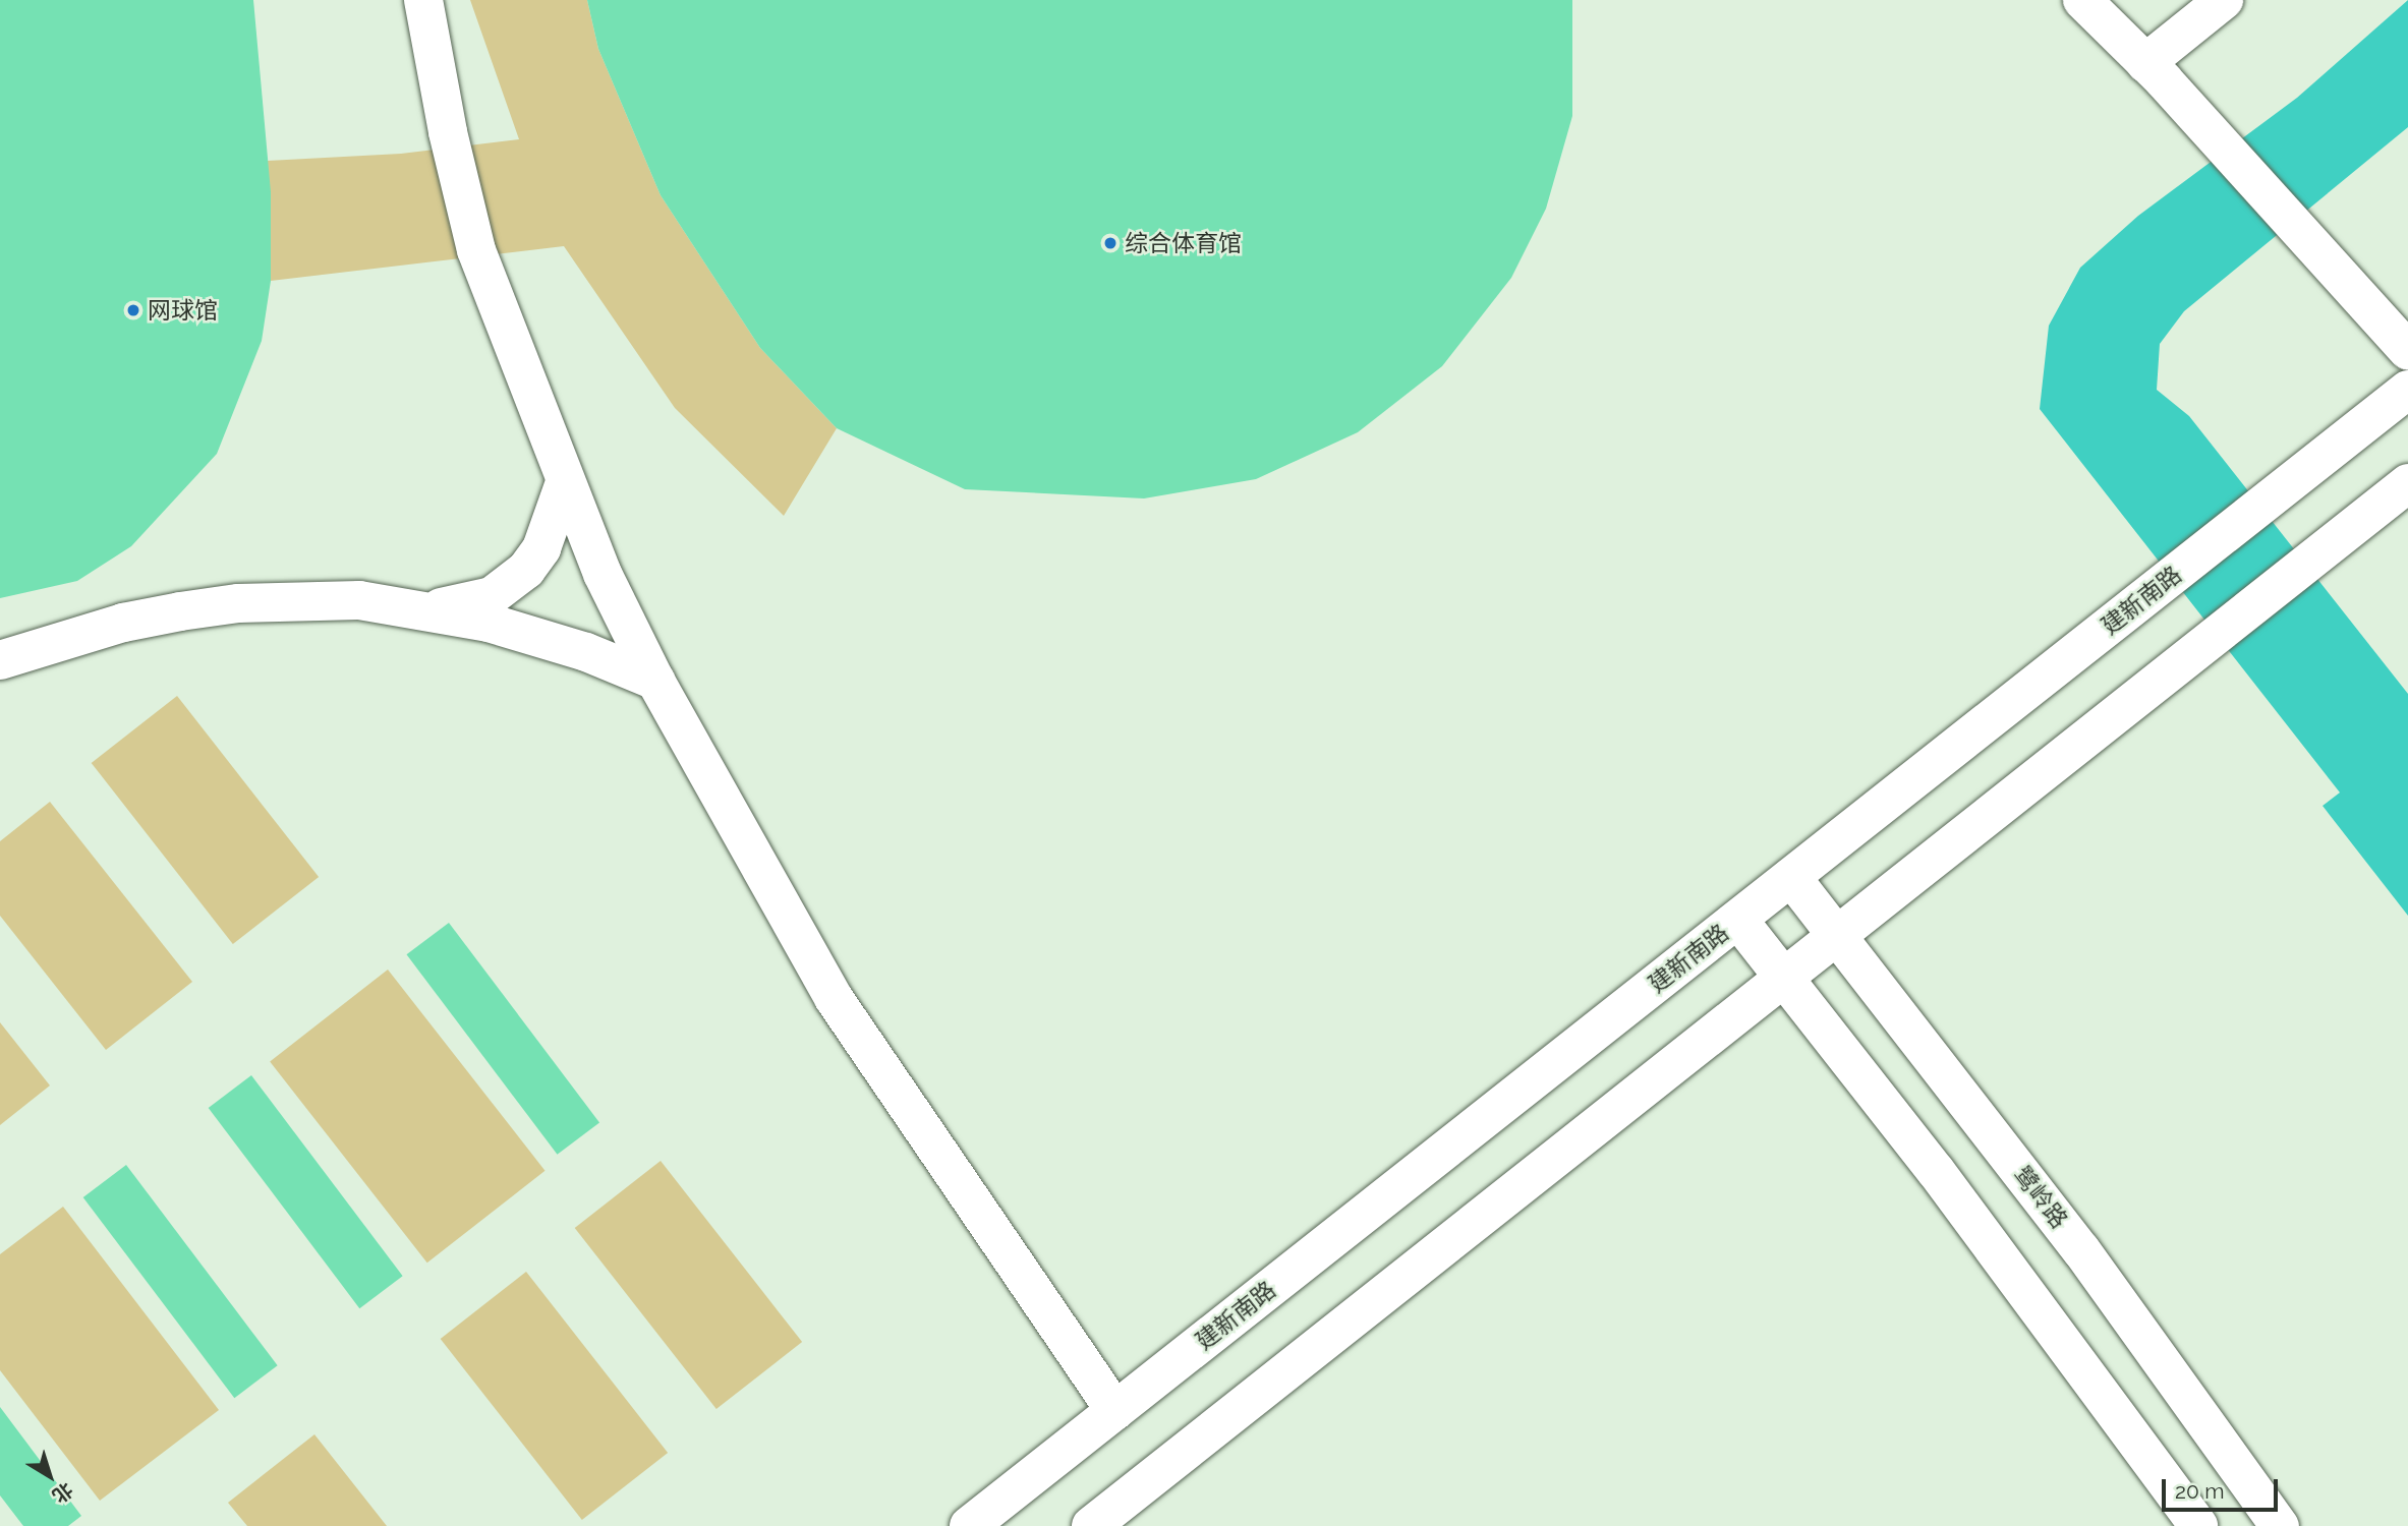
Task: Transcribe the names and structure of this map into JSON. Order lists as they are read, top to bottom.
{
  "streets": {
    "main road": ["建新南路", "鹭岭路"]
  },
  "crossings": [
    ["建新南路", "鹭岭路"]
  ],
  "places": ["综合体育馆", "网球馆"],
  "scale_bar": "20 m",
  "north": "bottom right"
}
